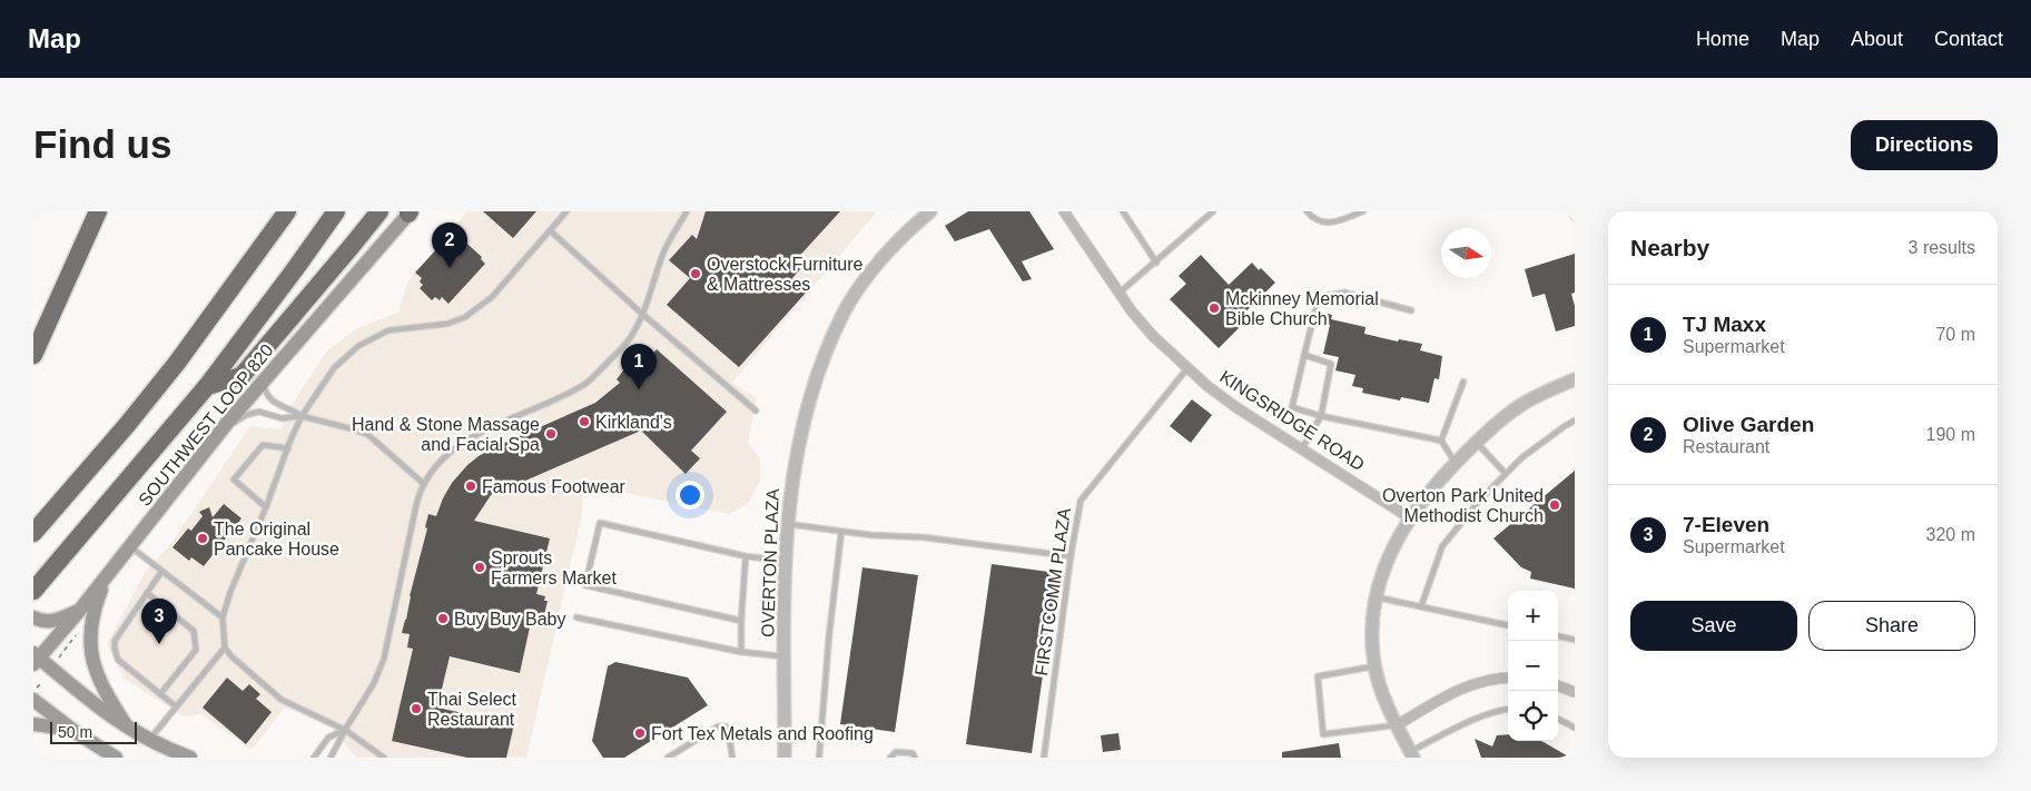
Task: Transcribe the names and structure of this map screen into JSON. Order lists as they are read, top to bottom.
{
  "streets": {
    "main road": ["SOUTHWEST LOOP 820"],
    "street": ["KINGSRIDGE ROAD", "OVERTON PLAZA"],
    "lane": ["FIRSTCOMM PLAZA"]
  },
  "crossings": [
    ["KINGSRIDGE ROAD", "FIRSTCOMM PLAZA"]
  ],
  "places": [
    "Overstock Furniture & Mattresses",
    "Mckinney Memorial Bible Church",
    "Kirkland's",
    "Hand & Stone Massage and Facial Spa",
    "Famous Footwear",
    "Overton Park United Methodist Church",
    "The Original Pancake House",
    "Sprouts Farmers Market",
    "Buy Buy Baby",
    "Thai Select Restaurant",
    "Fort Tex Metals and Roofing"
  ],
  "scale_bar": "50 m",
  "north": "right",
  "page": {
    "header": "Map",
    "nav": [
      "Home",
      "Map",
      "About",
      "Contact"
    ],
    "buttons": [
      "Directions",
      ["Save", "Share"]
    ],
    "title": "Find us",
    "heading": ["Nearby", "3 results"],
    "pins": ["2", "1", "3"],
    "list": [
      {
        "mark": "1",
        "name": "TJ Maxx",
        "note": "Supermarket",
        "value": "70 m"
      },
      {
        "mark": "2",
        "name": "Olive Garden",
        "note": "Restaurant",
        "value": "190 m"
      },
      {
        "mark": "3",
        "name": "7-Eleven",
        "note": "Supermarket",
        "value": "320 m"
      }
    ],
    "map_buttons": ["+", "−"],
    "scale": "50 m"
  }
}
